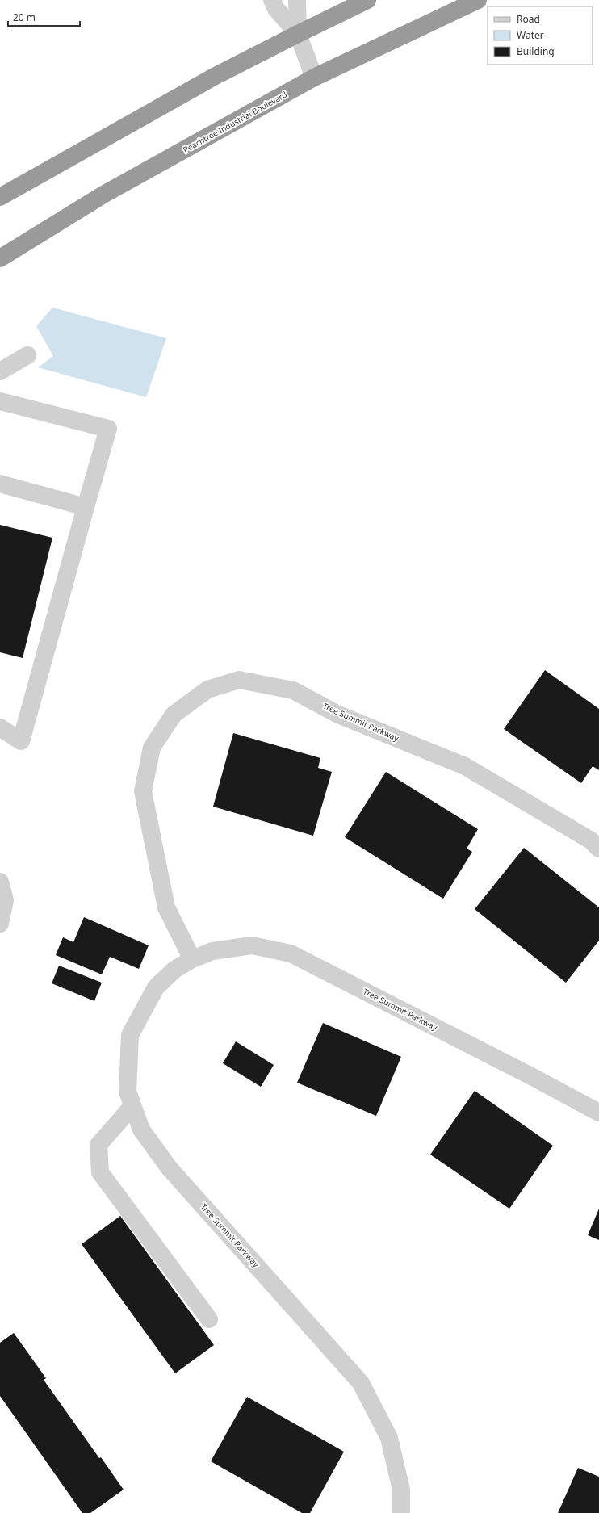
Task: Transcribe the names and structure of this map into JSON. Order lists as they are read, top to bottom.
{
  "streets": {
    "highway": ["Peachtree Industrial Boulevard"],
    "street": ["Tree Summit Parkway"]
  },
  "legend": ["Road", "Water", "Building"],
  "scale_bar": "20 m"
}
